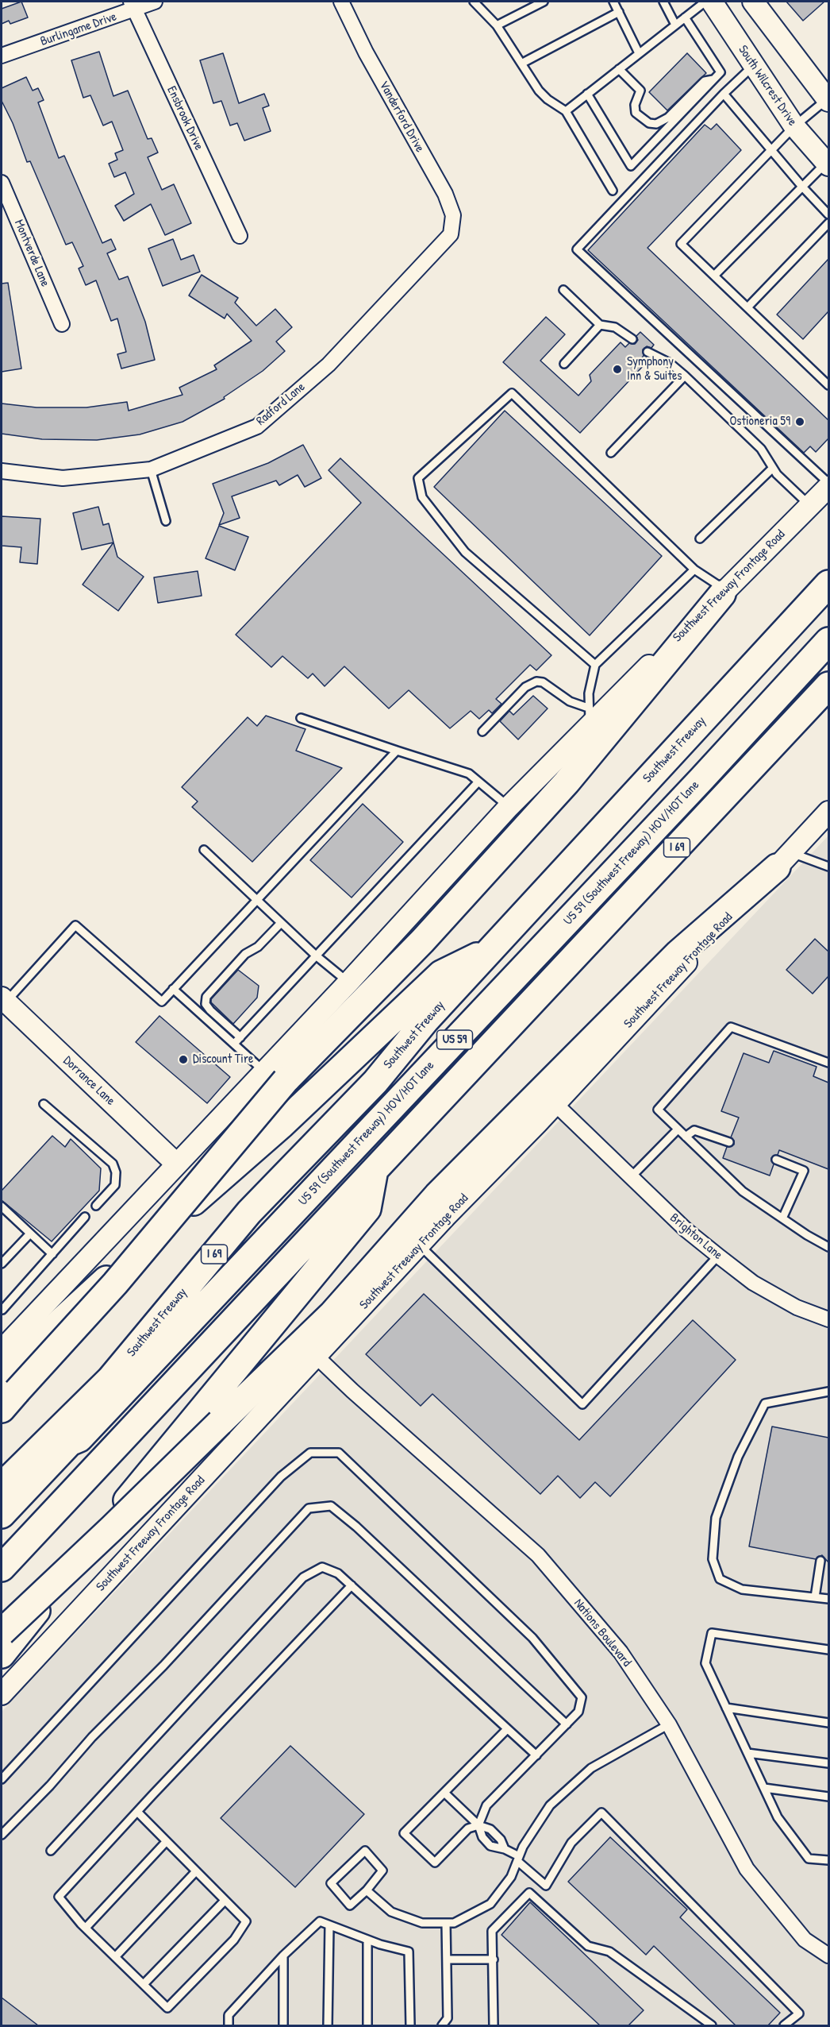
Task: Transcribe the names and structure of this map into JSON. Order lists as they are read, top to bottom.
{
  "streets": {
    "highway": [
      "Southwest Freeway",
      "I 69",
      "US 59 (Southwest Freeway) HOV/HOT lane",
      "US 59"
    ],
    "main road": ["South Wilcrest Drive", "Southwest Freeway Frontage Road", "Dorrance Lane"],
    "street": [
      "Burlingame Drive",
      "Vanderford Drive",
      "Ensbrook Drive",
      "Montverde Lane",
      "Radford Lane",
      "Brighton Lane",
      "Nations Boulevard"
    ]
  },
  "crossings": [
    ["Burlingame Drive", "Ensbrook Drive"],
    ["Vanderford Drive", "Radford Lane"],
    ["Southwest Freeway Frontage Road", "Dorrance Lane"],
    ["Southwest Freeway Frontage Road", "Brighton Lane"],
    ["Southwest Freeway Frontage Road", "Nations Boulevard"]
  ],
  "places": ["Symphony Inn & Suites", "Ostioneria 59", "Discount Tire"]
}
